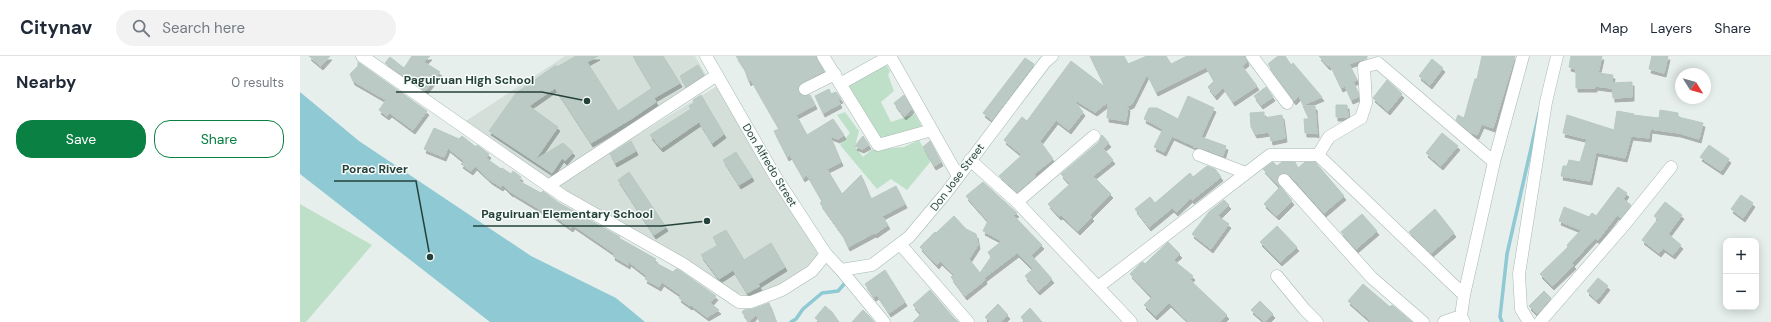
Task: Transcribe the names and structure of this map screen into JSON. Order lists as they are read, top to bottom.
{
  "streets": {
    "street": ["Don Alfredo Street", "Don Jose Street"]
  },
  "crossings": [
    ["Don Alfredo Street", "Don Jose Street"]
  ],
  "places": ["Paguiruan High School", "Paguiruan Elementary School", "Porac River"],
  "north": "bottom right",
  "page": {
    "header": "Citynav",
    "search": "Search here",
    "nav": ["Map", "Layers", "Share"],
    "heading": ["Nearby", "0 results"],
    "buttons": ["Save", "Share"],
    "map_buttons": ["+", "−"]
  }
}
